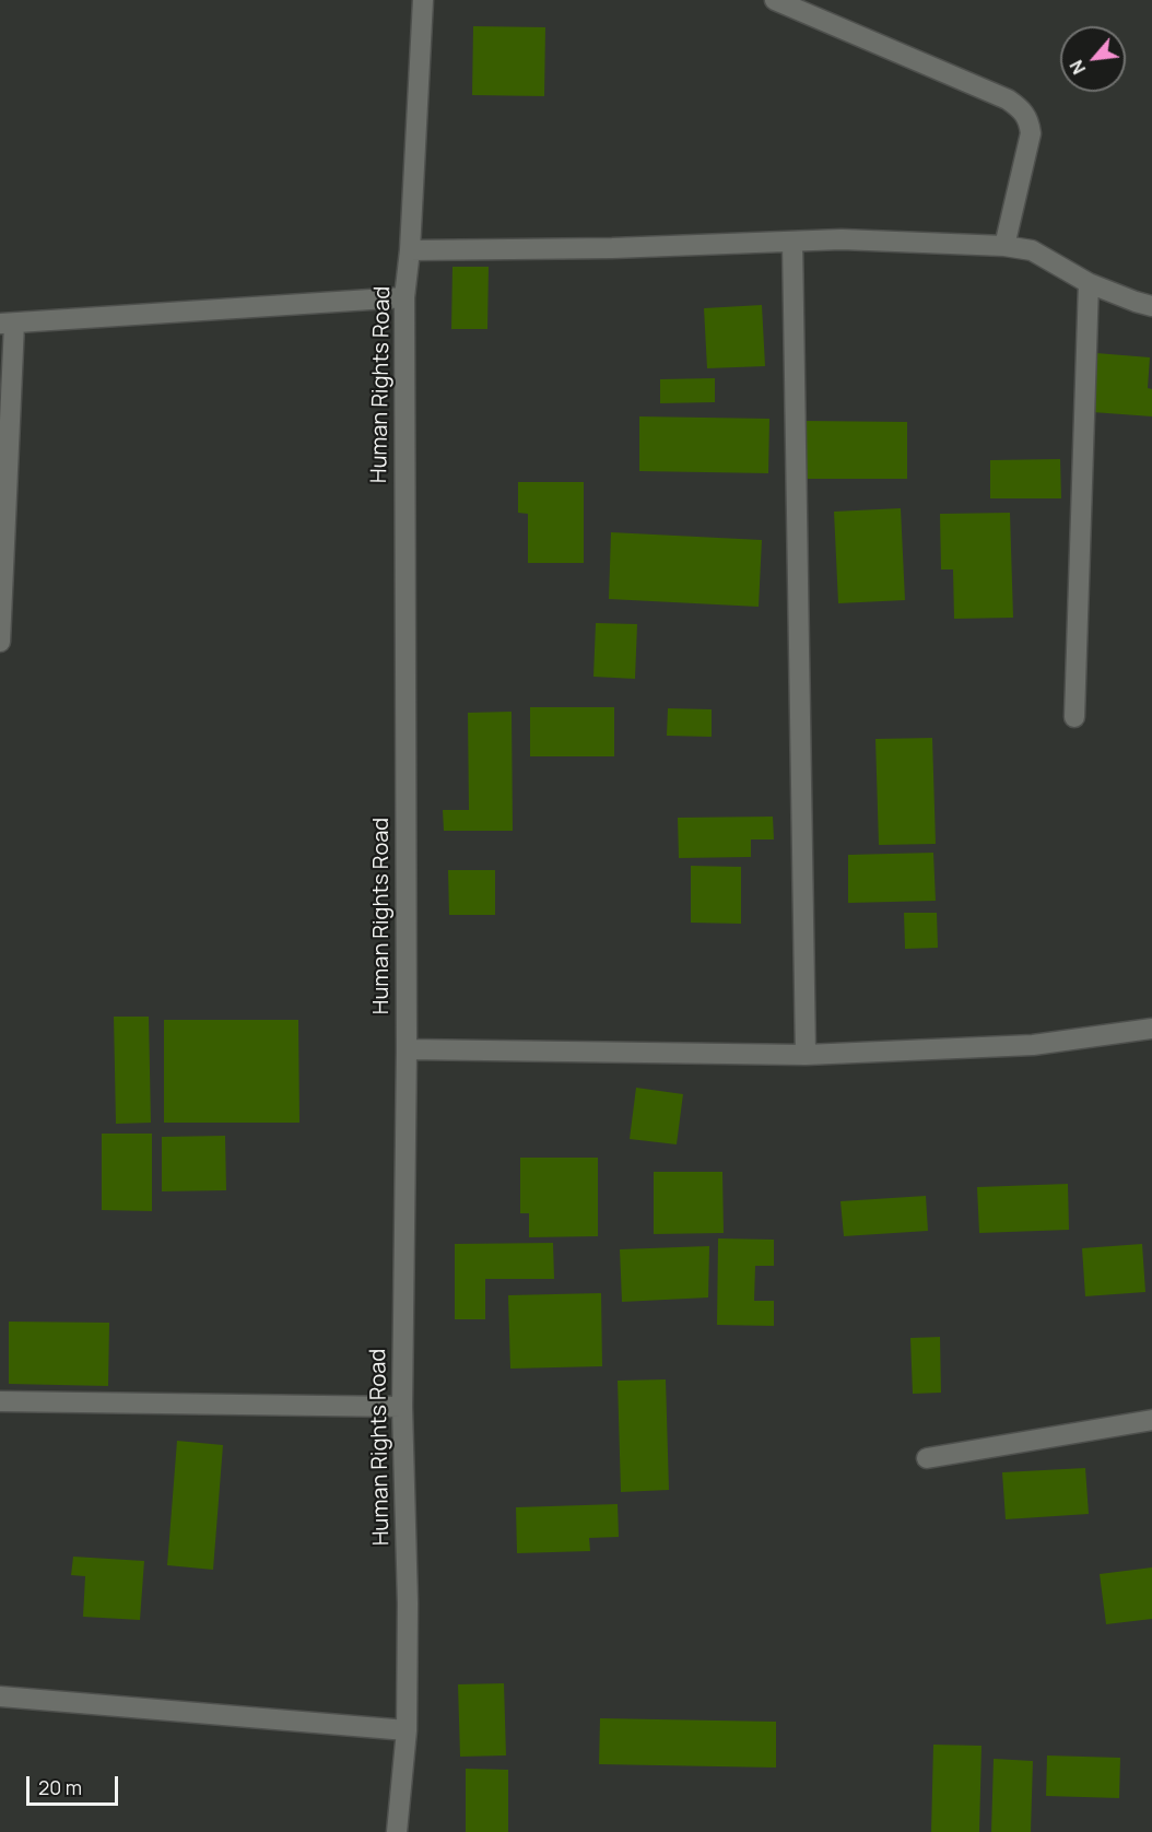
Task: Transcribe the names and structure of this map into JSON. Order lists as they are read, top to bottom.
{
  "streets": {
    "street": ["Human Rights Road"]
  },
  "scale_bar": "20 m",
  "north": "bottom left"
}
